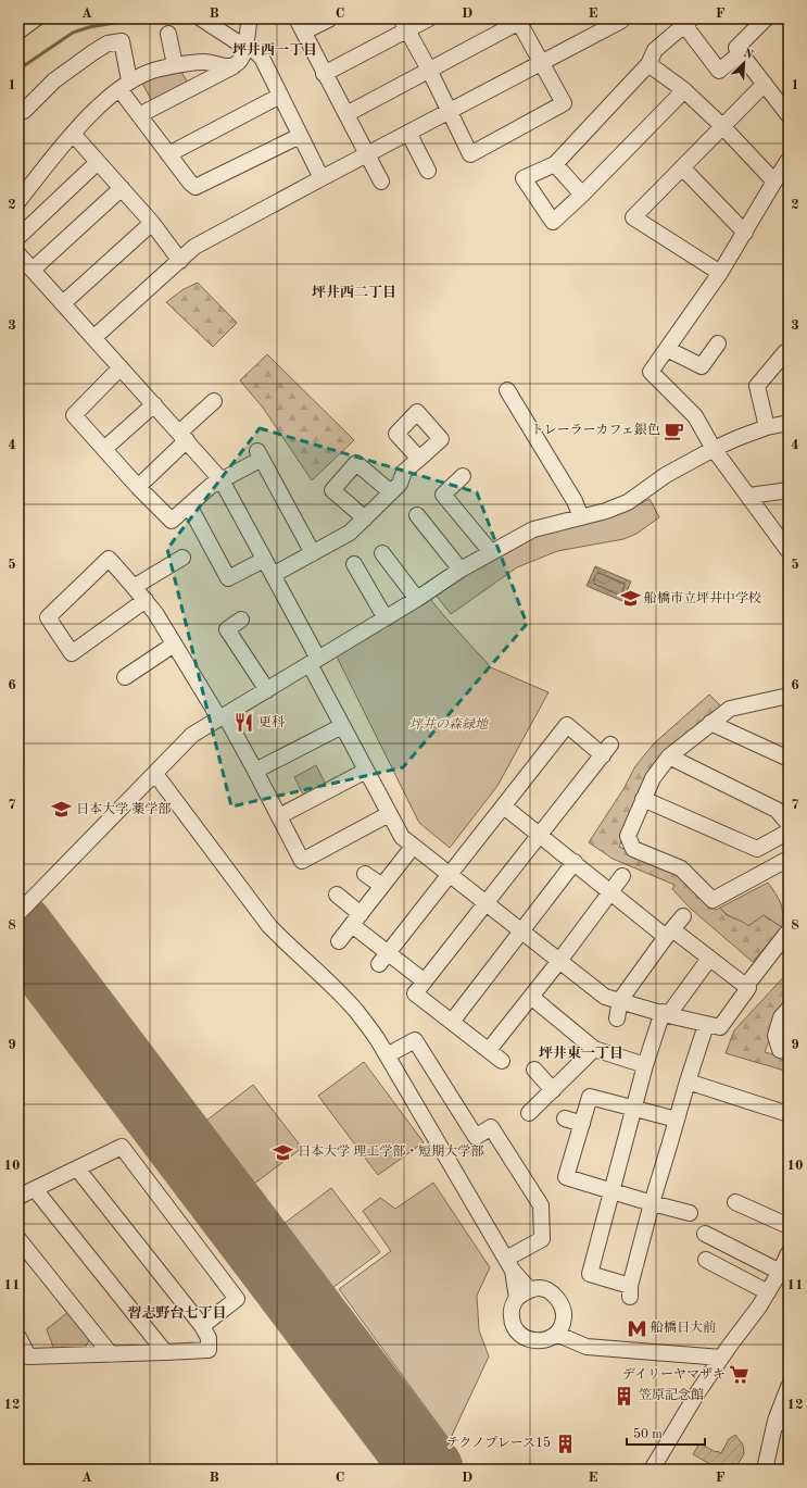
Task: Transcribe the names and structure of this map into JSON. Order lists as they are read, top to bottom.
{
  "districts": [
    "坪井西一丁目",
    "坪井西二丁目",
    "坪井東一丁目",
    "習志野台七丁目"
  ],
  "parks": ["坪井の森緑地"],
  "places": {
    "cafe": ["トレーラーカフェ銀色"],
    "school or university": ["船橋市立坪井中学校", "日本大学 薬学部", "日本大学 理工学部・短期大学部"],
    "restaurant": ["更科"],
    "metro station": ["船橋日大前"],
    "supermarket": ["デイリーヤマザキ"],
    "building": ["笠原記念館", "テクノプレース15"]
  },
  "scale_bar": "50 m",
  "north": "top right",
  "grid": {
    "columns": [
      "A",
      "B",
      "C",
      "D",
      "E",
      "F"
    ],
    "rows": [
      "1",
      "2",
      "3",
      "4",
      "5",
      "6",
      "7",
      "8",
      "9",
      "10",
      "11",
      "12"
    ]
  }
}
